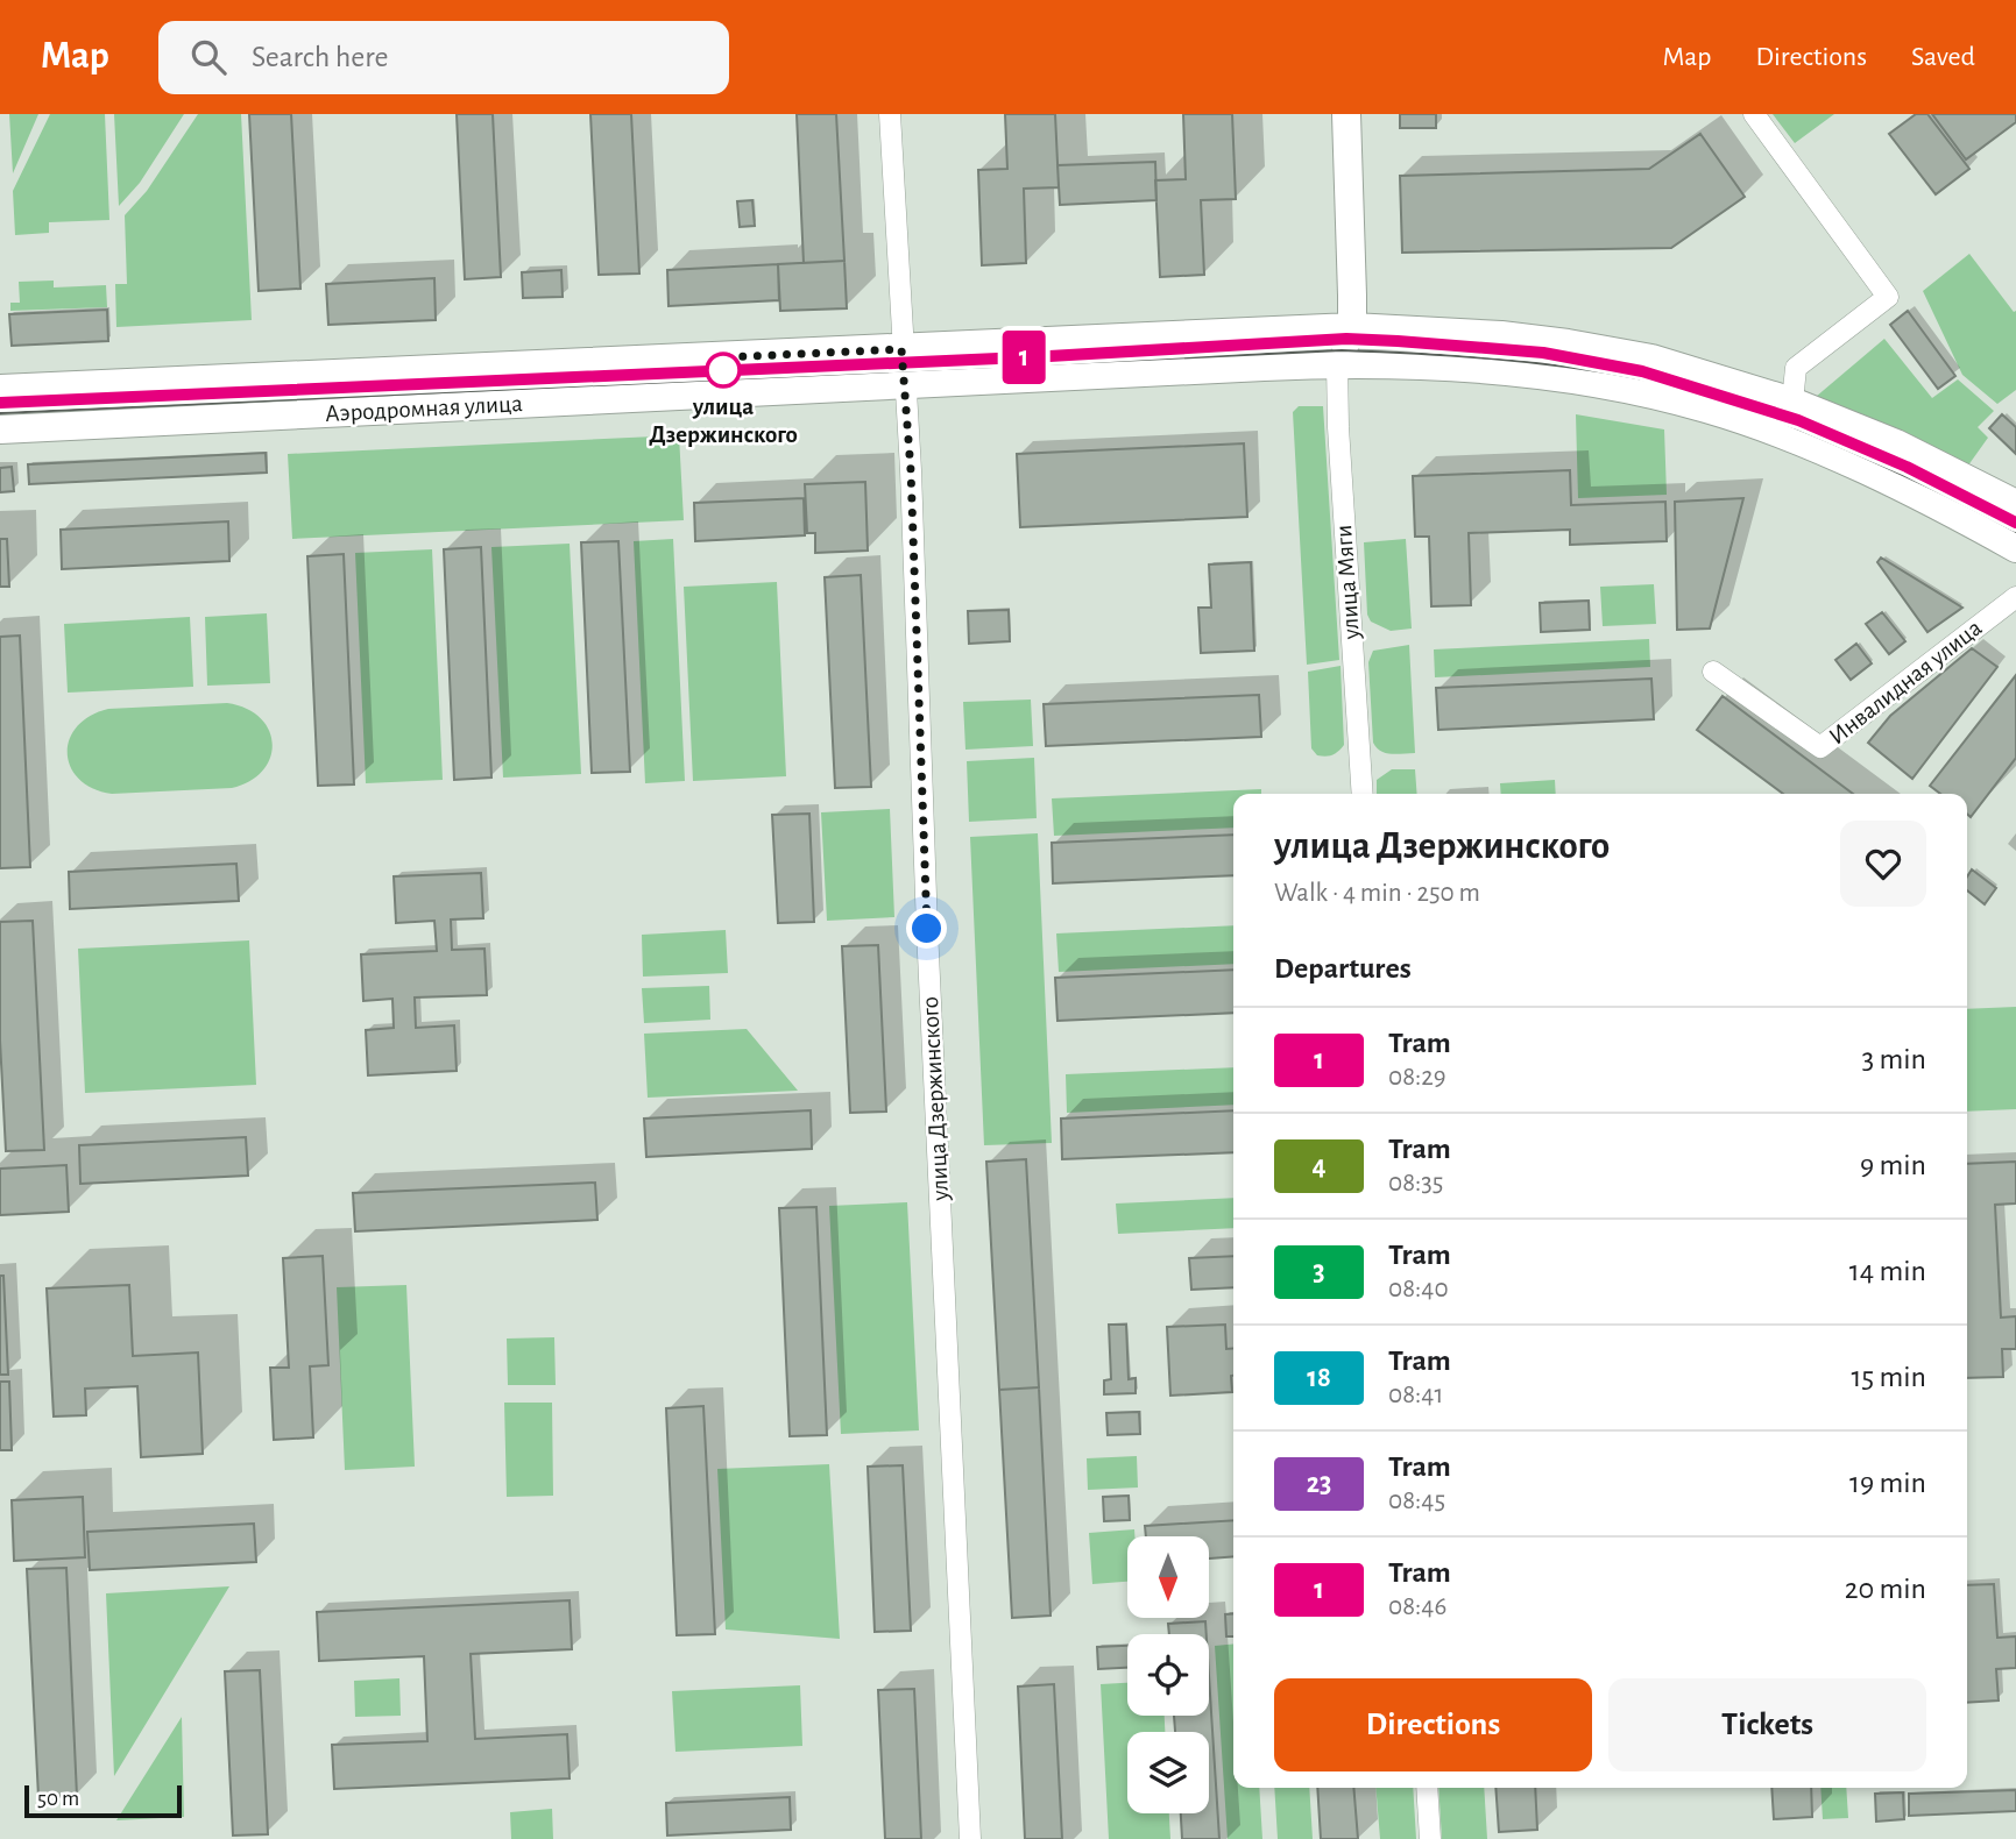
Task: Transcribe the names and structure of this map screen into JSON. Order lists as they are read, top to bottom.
{
  "streets": {
    "street": [
      "Аэродромная улица",
      "улица Мяги",
      "Инвалидная улица",
      "улица Дзержинского"
    ]
  },
  "crossings": [
    ["Аэродромная улица", "улица Мяги"],
    ["Аэродромная улица", "улица Дзержинского"]
  ],
  "places": ["улица Дзержинского"],
  "lines": ["tram line 1"],
  "scale_bar": "50 m",
  "north": "bottom",
  "page": {
    "header": "Map",
    "search": "Search here",
    "nav": ["Map", "Directions", "Saved"],
    "on_map": "1",
    "heading": [
      ["улица Дзержинского", "Walk · 4 min · 250 m"],
      "Departures"
    ],
    "list": [
      {
        "mark": "1",
        "name": "Tram",
        "note": "08:29",
        "value": "3 min"
      },
      {
        "mark": "4",
        "name": "Tram",
        "note": "08:35",
        "value": "9 min"
      },
      {
        "mark": "3",
        "name": "Tram",
        "note": "08:40",
        "value": "14 min"
      },
      {
        "mark": "18",
        "name": "Tram",
        "note": "08:41",
        "value": "15 min"
      },
      {
        "mark": "23",
        "name": "Tram",
        "note": "08:45",
        "value": "19 min"
      },
      {
        "mark": "1",
        "name": "Tram",
        "note": "08:46",
        "value": "20 min"
      }
    ],
    "buttons": ["Directions", "Tickets"],
    "scale": "50 m"
  }
}
